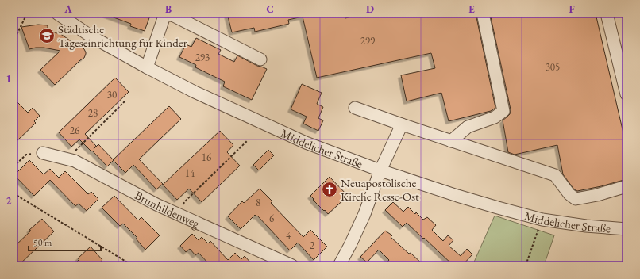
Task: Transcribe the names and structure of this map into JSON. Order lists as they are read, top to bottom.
{
  "streets": {
    "street": ["Middelicher Straße", "Brunhildenweg"]
  },
  "places": {
    "school or university": ["Städtische Tageseinrichtung für Kinder"],
    "church": ["Neuapostolische Kirche Resse-Ost"]
  },
  "house_numbers": [
    "299",
    "293",
    "305",
    "30",
    "28",
    "26",
    "16",
    "14",
    "8",
    "6",
    "4",
    "2"
  ],
  "scale_bar": "50 m",
  "grid": {
    "columns": [
      "A",
      "B",
      "C",
      "D",
      "E",
      "F"
    ],
    "rows": ["1", "2"]
  }
}
